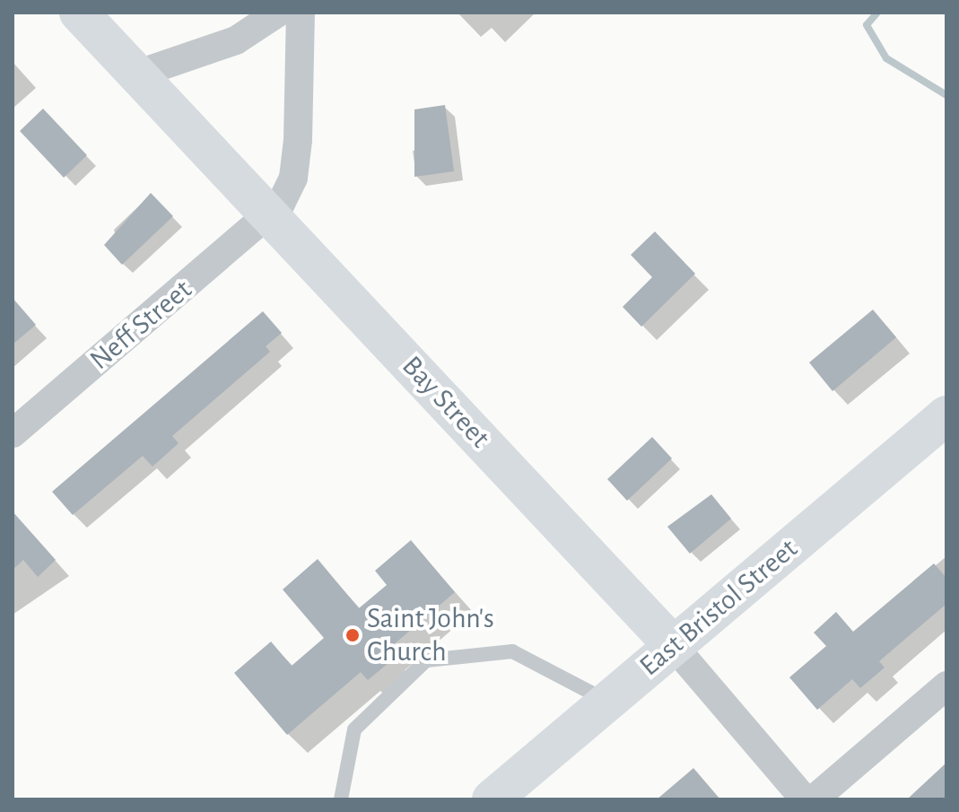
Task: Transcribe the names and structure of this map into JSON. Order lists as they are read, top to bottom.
{
  "streets": {
    "street": ["Neff Street", "Bay Street", "East Bristol Street"]
  },
  "crossings": [
    ["Neff Street", "Bay Street"],
    ["Bay Street", "East Bristol Street"]
  ],
  "places": ["Saint John's Church"]
}
